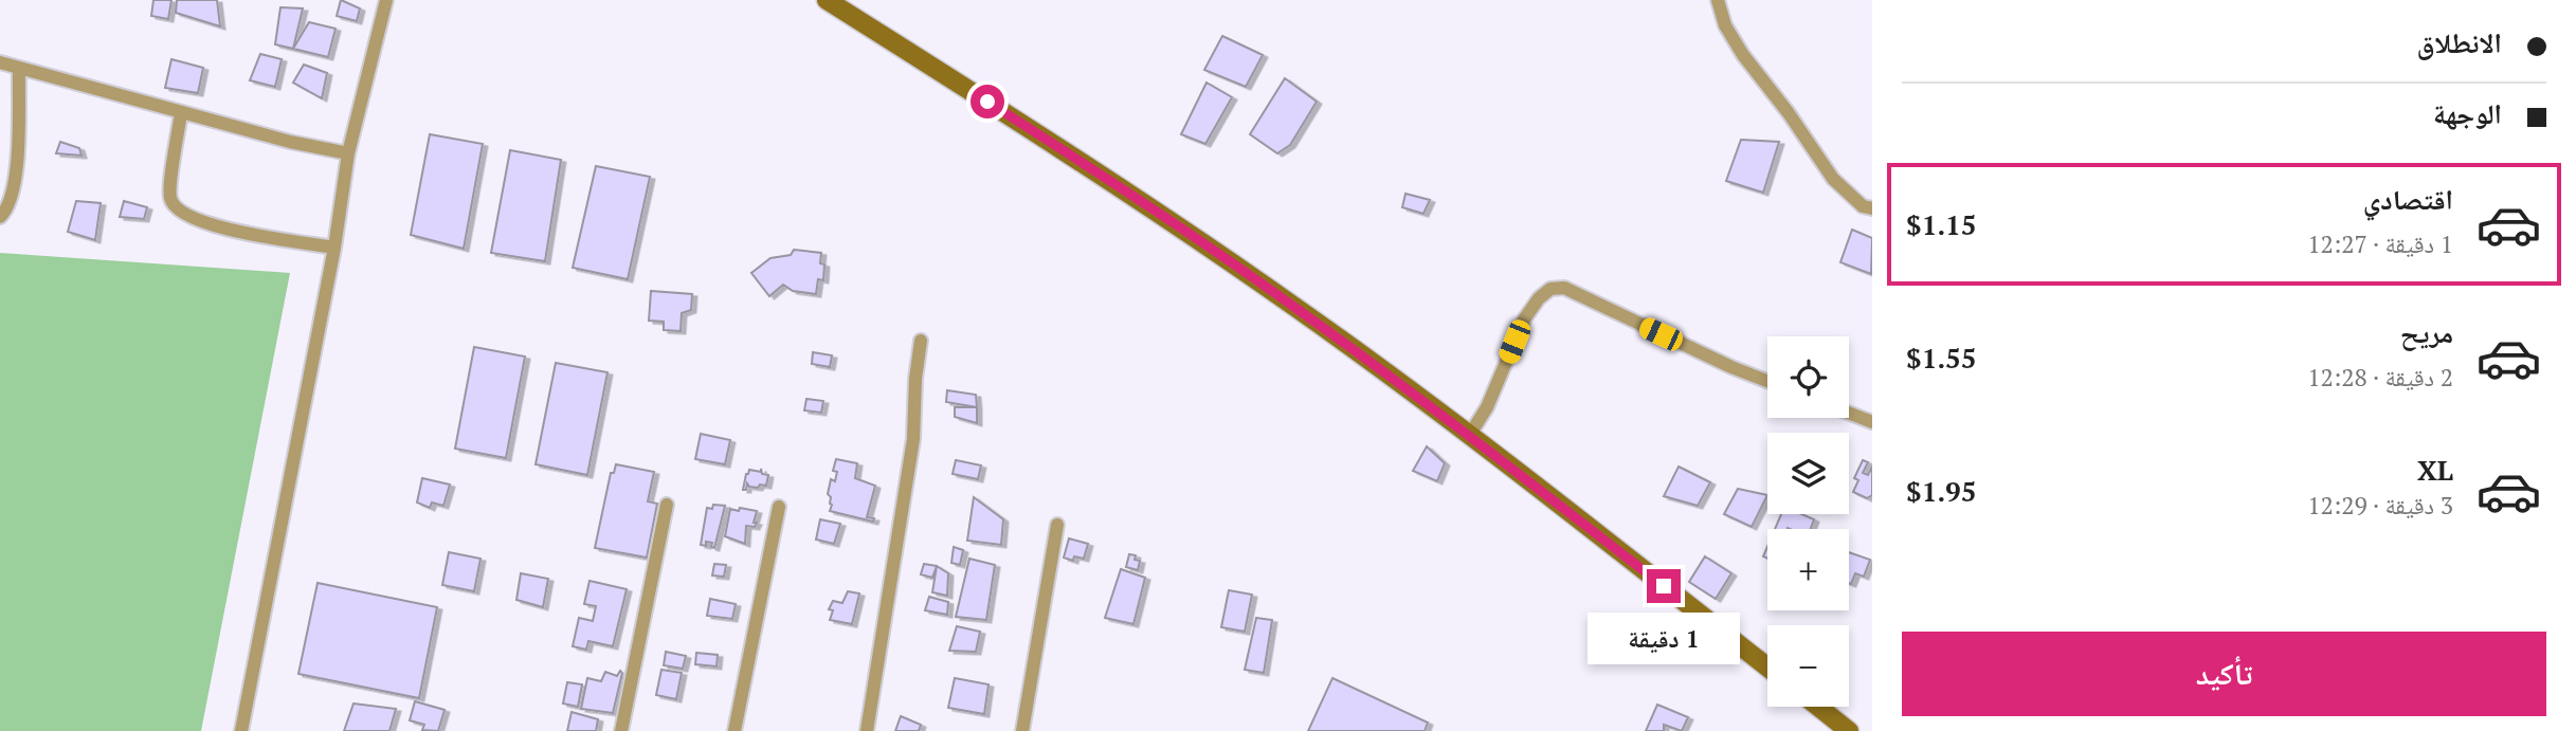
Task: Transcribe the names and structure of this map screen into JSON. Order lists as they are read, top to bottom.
{
  "page": {
    "banner": ["الانطلاق", "الوجهة"],
    "list": [
      {
        "name": "اقتصادي",
        "note": "1 دقيقة · 12:27",
        "value": "$1.15"
      },
      {
        "name": "مريح",
        "note": "2 دقيقة · 12:28",
        "value": "$1.55"
      },
      {
        "name": "XL",
        "note": "3 دقيقة · 12:29",
        "value": "$1.95"
      }
    ],
    "map_buttons": ["+", "−"],
    "bubble": "1 دقيقة",
    "buttons": "تأكيد"
  }
}
